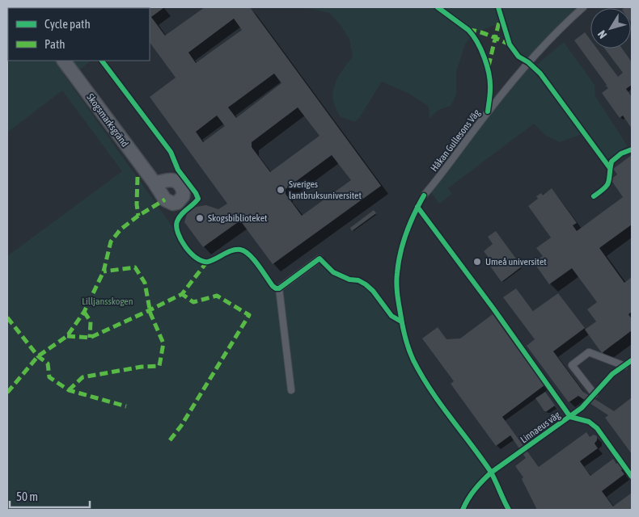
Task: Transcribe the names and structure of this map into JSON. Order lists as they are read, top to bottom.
{
  "streets": {
    "street": ["Skogsmarksgränd"],
    "lane": ["Håkan Gullesons Väg"],
    "cycle path": ["Linnaeus väg"]
  },
  "parks": ["Lilljansskogen"],
  "places": ["Sveriges lantbruksuniversitet", "Skogsbiblioteket", "Umeå universitet"],
  "legend": ["Cycle path", "Path"],
  "scale_bar": "50 m",
  "north": "bottom left"
}
